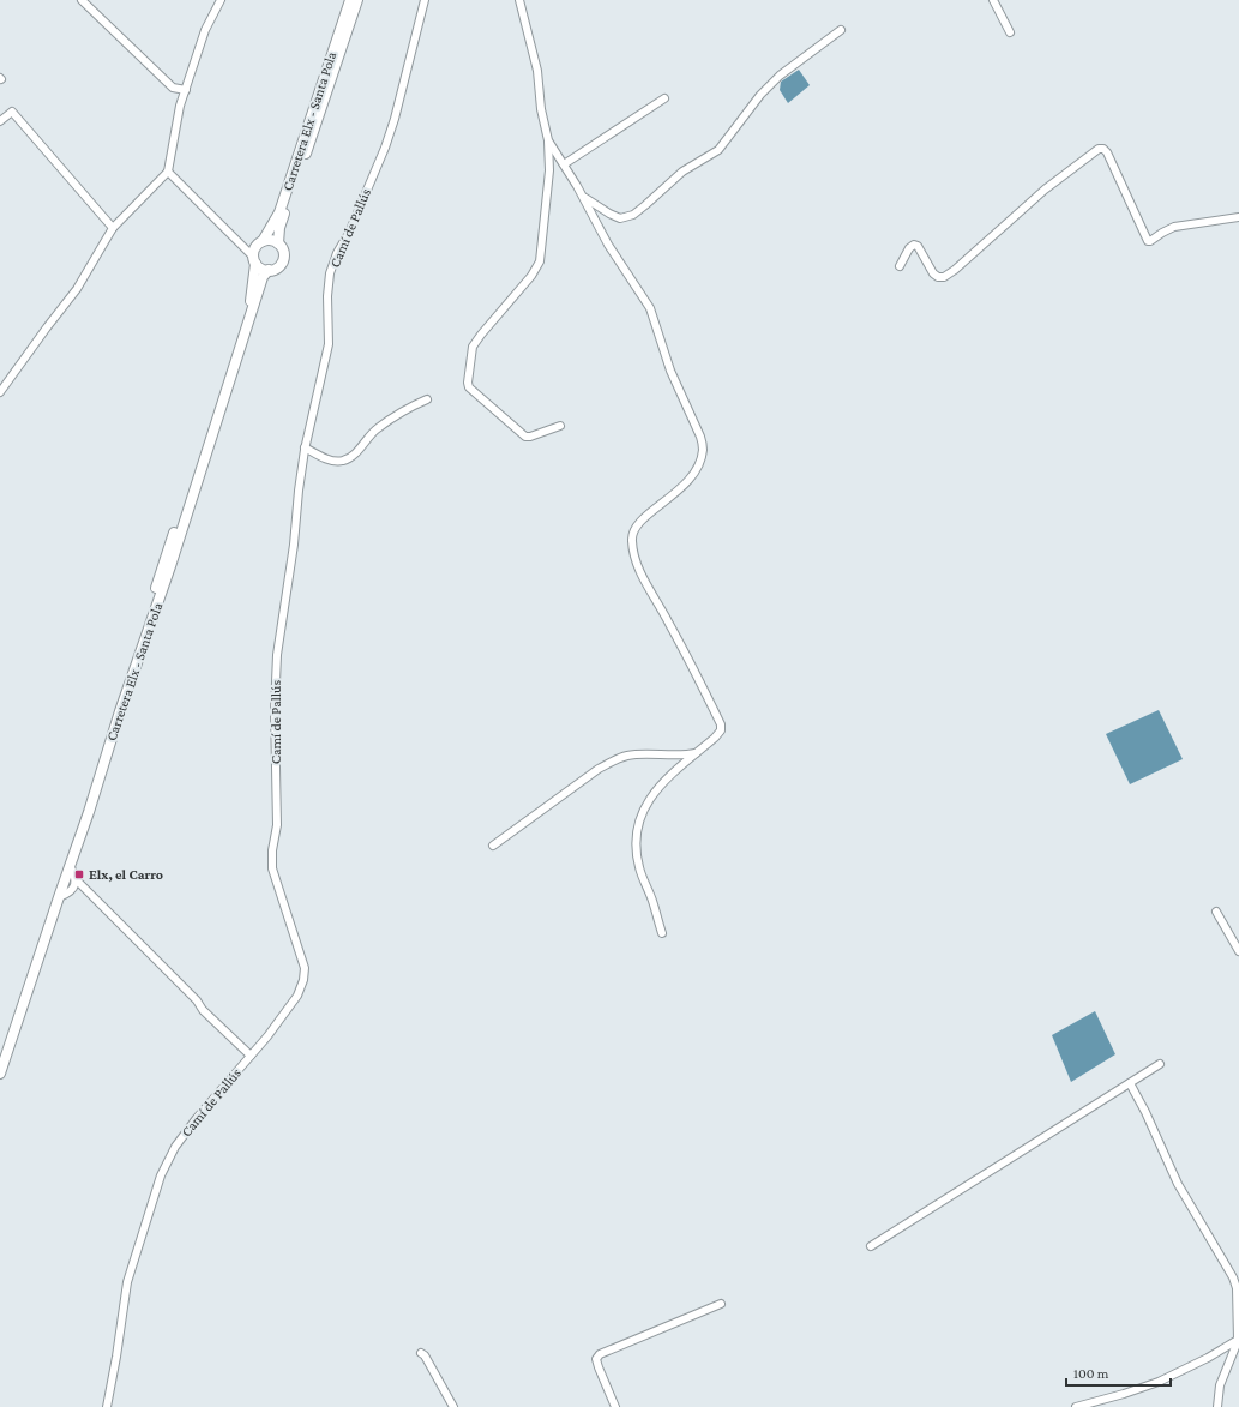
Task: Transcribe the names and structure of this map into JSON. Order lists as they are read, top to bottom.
{
  "streets": {
    "main road": ["Carretera Elx - Santa Pola"],
    "street": ["Camí de Pallús"]
  },
  "places": {
    "transit": ["Elx, el Carro"]
  },
  "scale_bar": "100 m"
}
